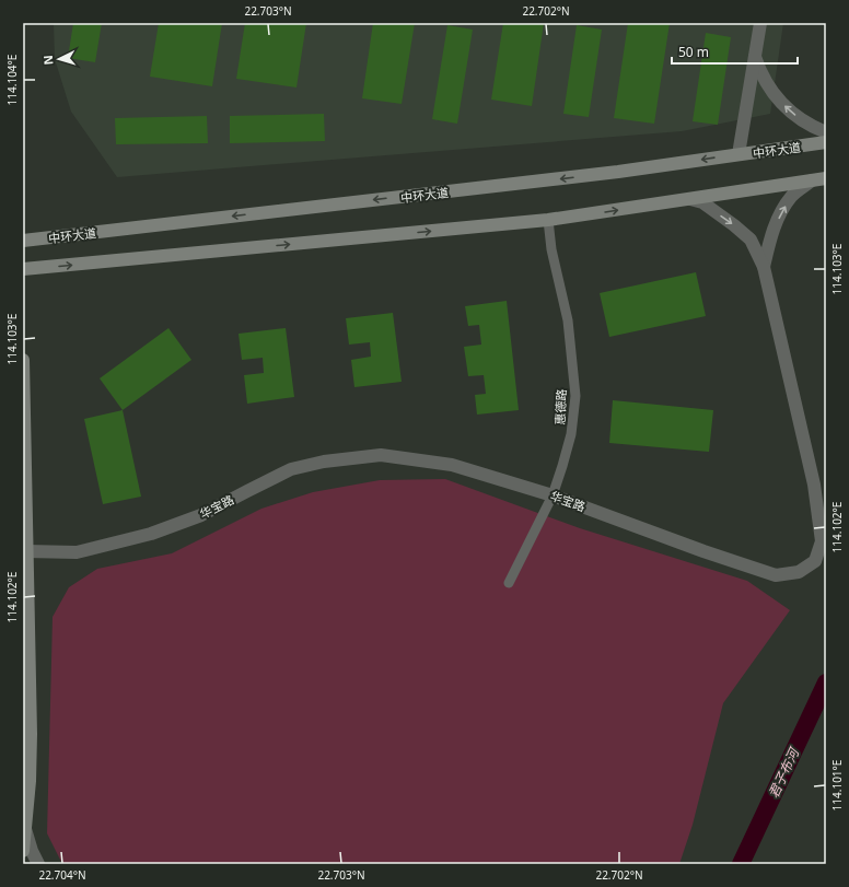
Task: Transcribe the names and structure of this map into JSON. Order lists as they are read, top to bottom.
{
  "streets": {
    "street": ["中环大道", "华宝路"],
    "lane": ["惠德路"]
  },
  "crossings": [
    ["惠德路", "华宝路"]
  ],
  "water": ["君子布河"],
  "scale_bar": "50 m",
  "north": "left",
  "coordinates": [
    "22.703°N",
    "22.702°N",
    "114.104°E",
    "114.103°E",
    "114.102°E",
    "114.101°E",
    "22.704°N"
  ]
}
